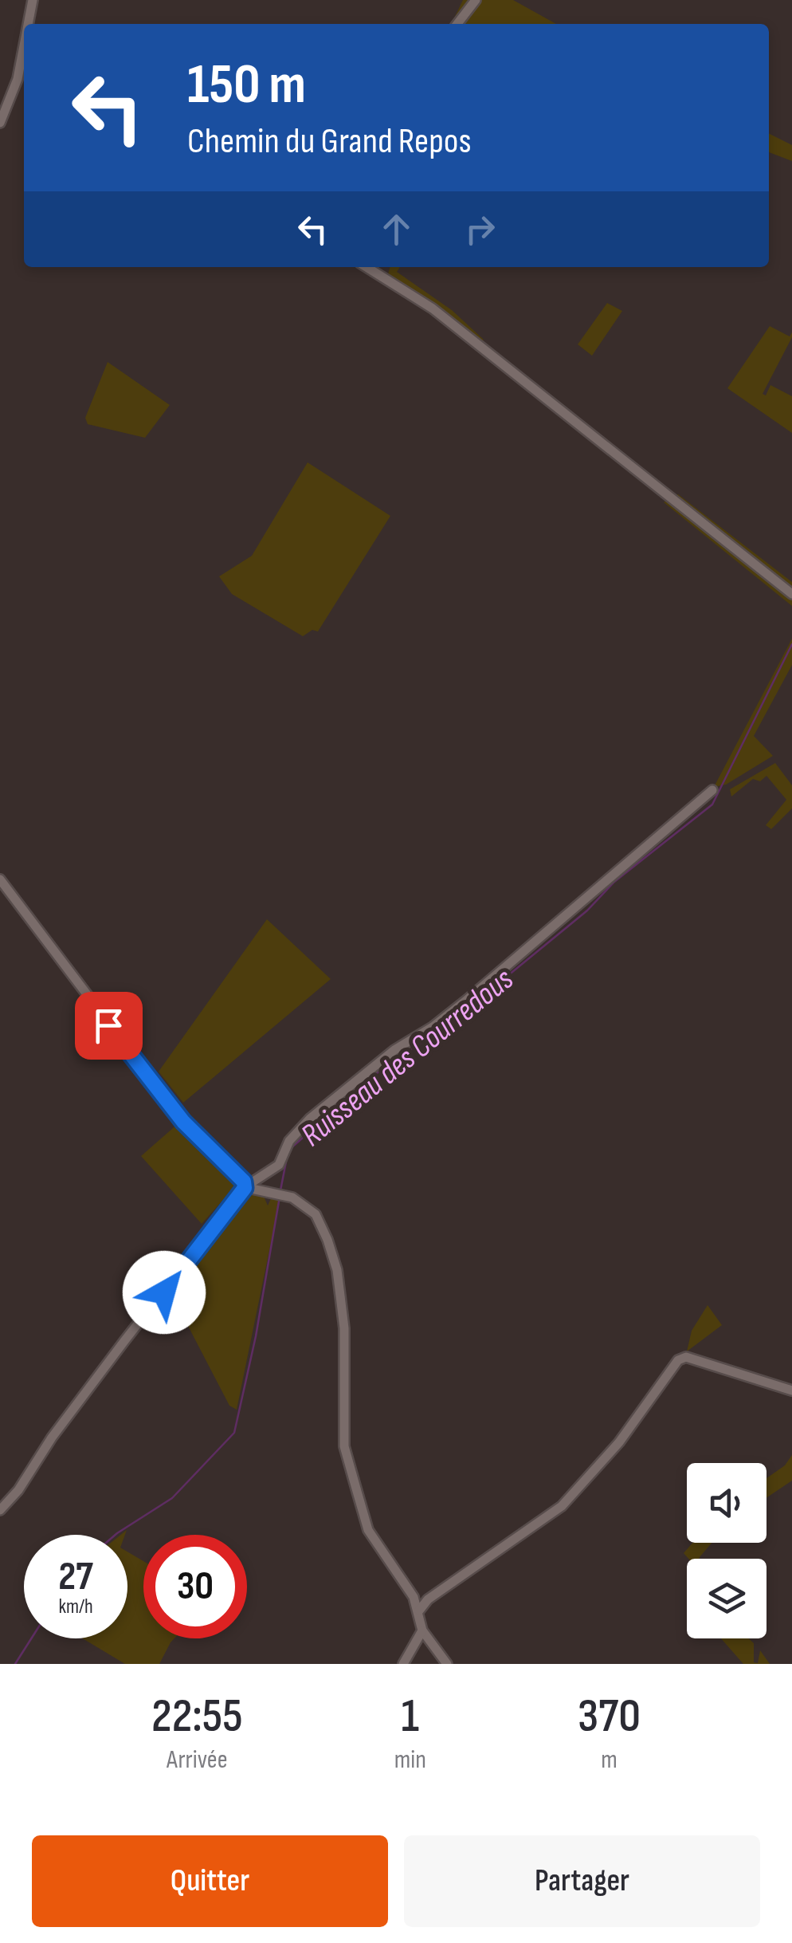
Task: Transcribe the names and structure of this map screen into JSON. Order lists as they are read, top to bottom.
{
  "water": ["Ruisseau des Courredous"],
  "page": {
    "turn": ["150 m", "Chemin du Grand Repos"],
    "speed": "27 km/h",
    "limit": "30",
    "eta": [
      "22:55",
      "Arrivée",
      "1",
      "min",
      "370",
      "m"
    ],
    "buttons": ["Quitter", "Partager"]
  }
}
